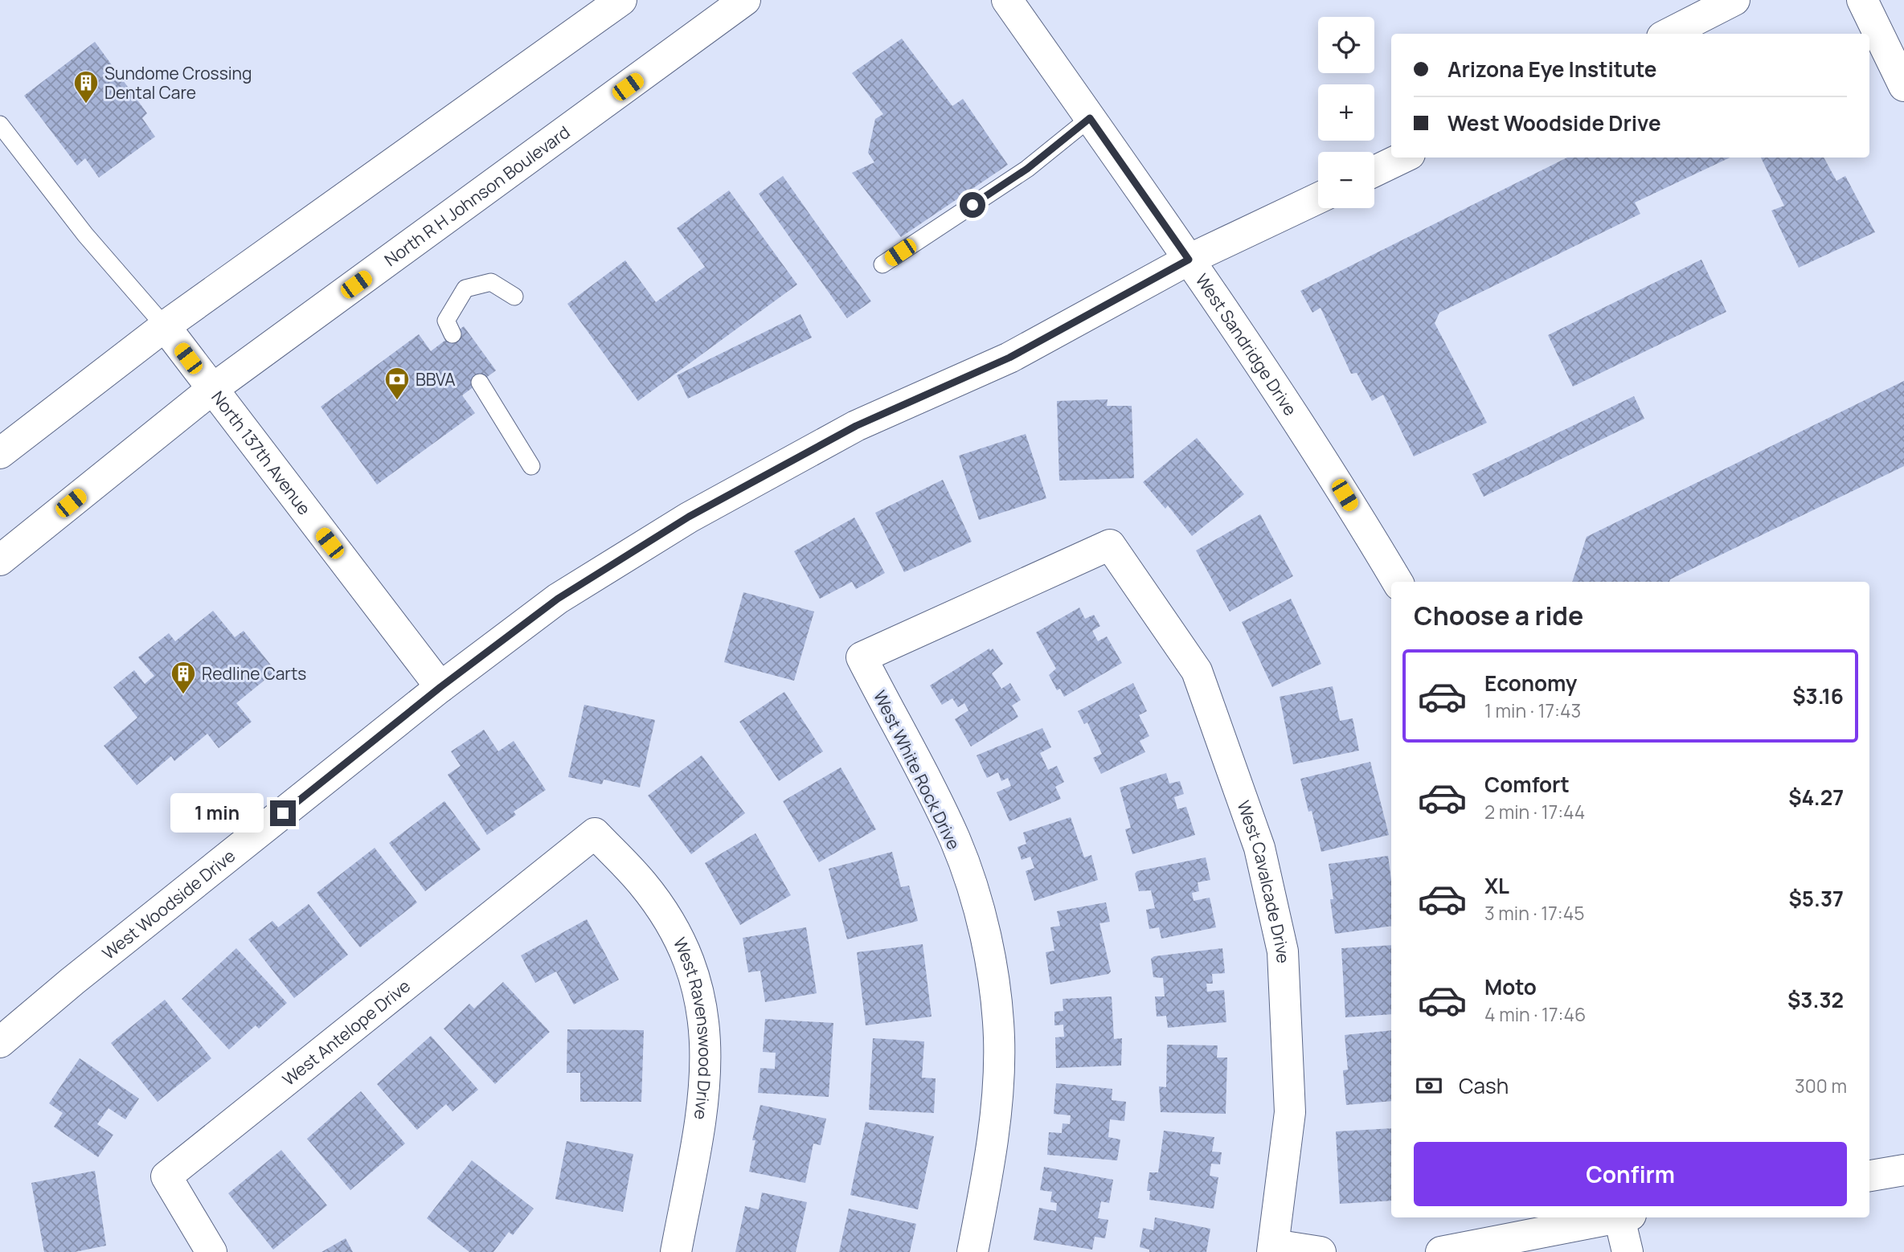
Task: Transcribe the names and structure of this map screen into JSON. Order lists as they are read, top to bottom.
{
  "streets": {
    "street": [
      "North R H Johnson Boulevard",
      "West Sandridge Drive",
      "North 137th Avenue",
      "West White Rock Drive",
      "West Cavalcade Drive",
      "West Woodside Drive",
      "West Ravenswood Drive",
      "West Antelope Drive"
    ]
  },
  "crossings": [
    ["North R H Johnson Boulevard", "North 137th Avenue"],
    ["West Sandridge Drive", "West Woodside Drive"],
    ["North 137th Avenue", "West Woodside Drive"],
    ["West White Rock Drive", "West Cavalcade Drive"],
    ["West Ravenswood Drive", "West Antelope Drive"]
  ],
  "places": {
    "building": ["Sundome Crossing Dental Care", "Redline Carts"],
    "bank": ["BBVA"]
  },
  "page": {
    "map_buttons": ["+", "−"],
    "banner": ["Arizona Eye Institute", "West Woodside Drive"],
    "heading": "Choose a ride",
    "list": [
      {
        "name": "Economy",
        "note": "1 min · 17:43",
        "value": "$3.16"
      },
      {
        "name": "Comfort",
        "note": "2 min · 17:44",
        "value": "$4.27"
      },
      {
        "name": "XL",
        "note": "3 min · 17:45",
        "value": "$5.37"
      },
      {
        "name": "Moto",
        "note": "4 min · 17:46",
        "value": "$3.32"
      }
    ],
    "bubble": "1 min",
    "pay": ["Cash", "300 m"],
    "buttons": "Confirm"
  }
}
